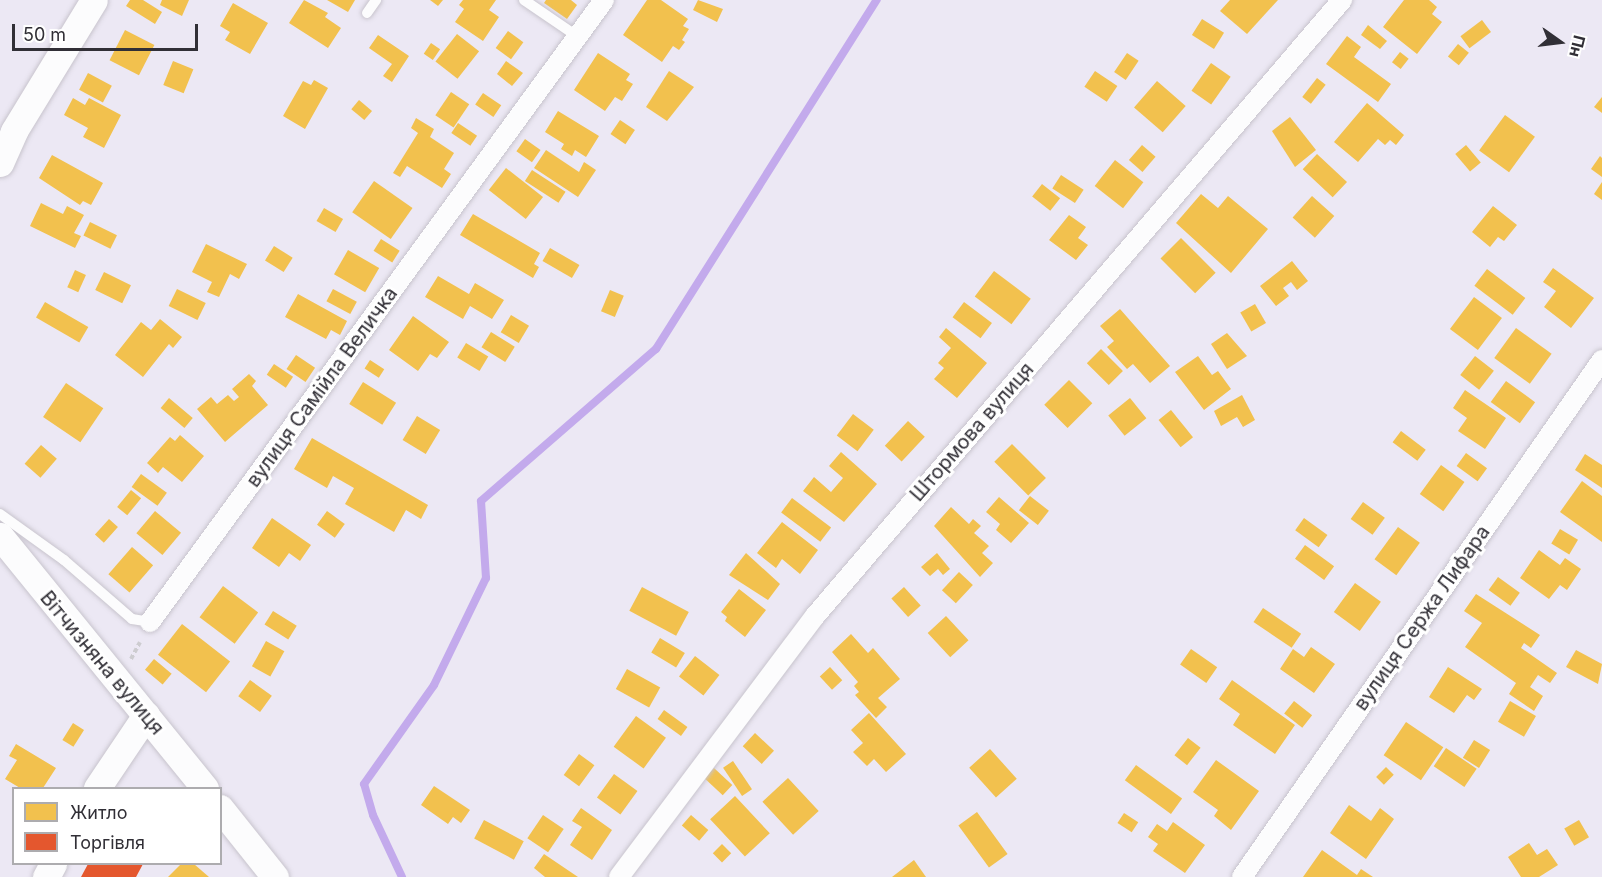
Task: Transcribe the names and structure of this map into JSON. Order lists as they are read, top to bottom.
{
  "streets": {
    "street": [
      "вулиця Самійла Величка",
      "Штормова вулиця",
      "вулиця Сержа Лифара",
      "Вітчизняна вулиця"
    ]
  },
  "legend": ["Житло", "Торгівля"],
  "scale_bar": "50 m",
  "north": "right"
}
